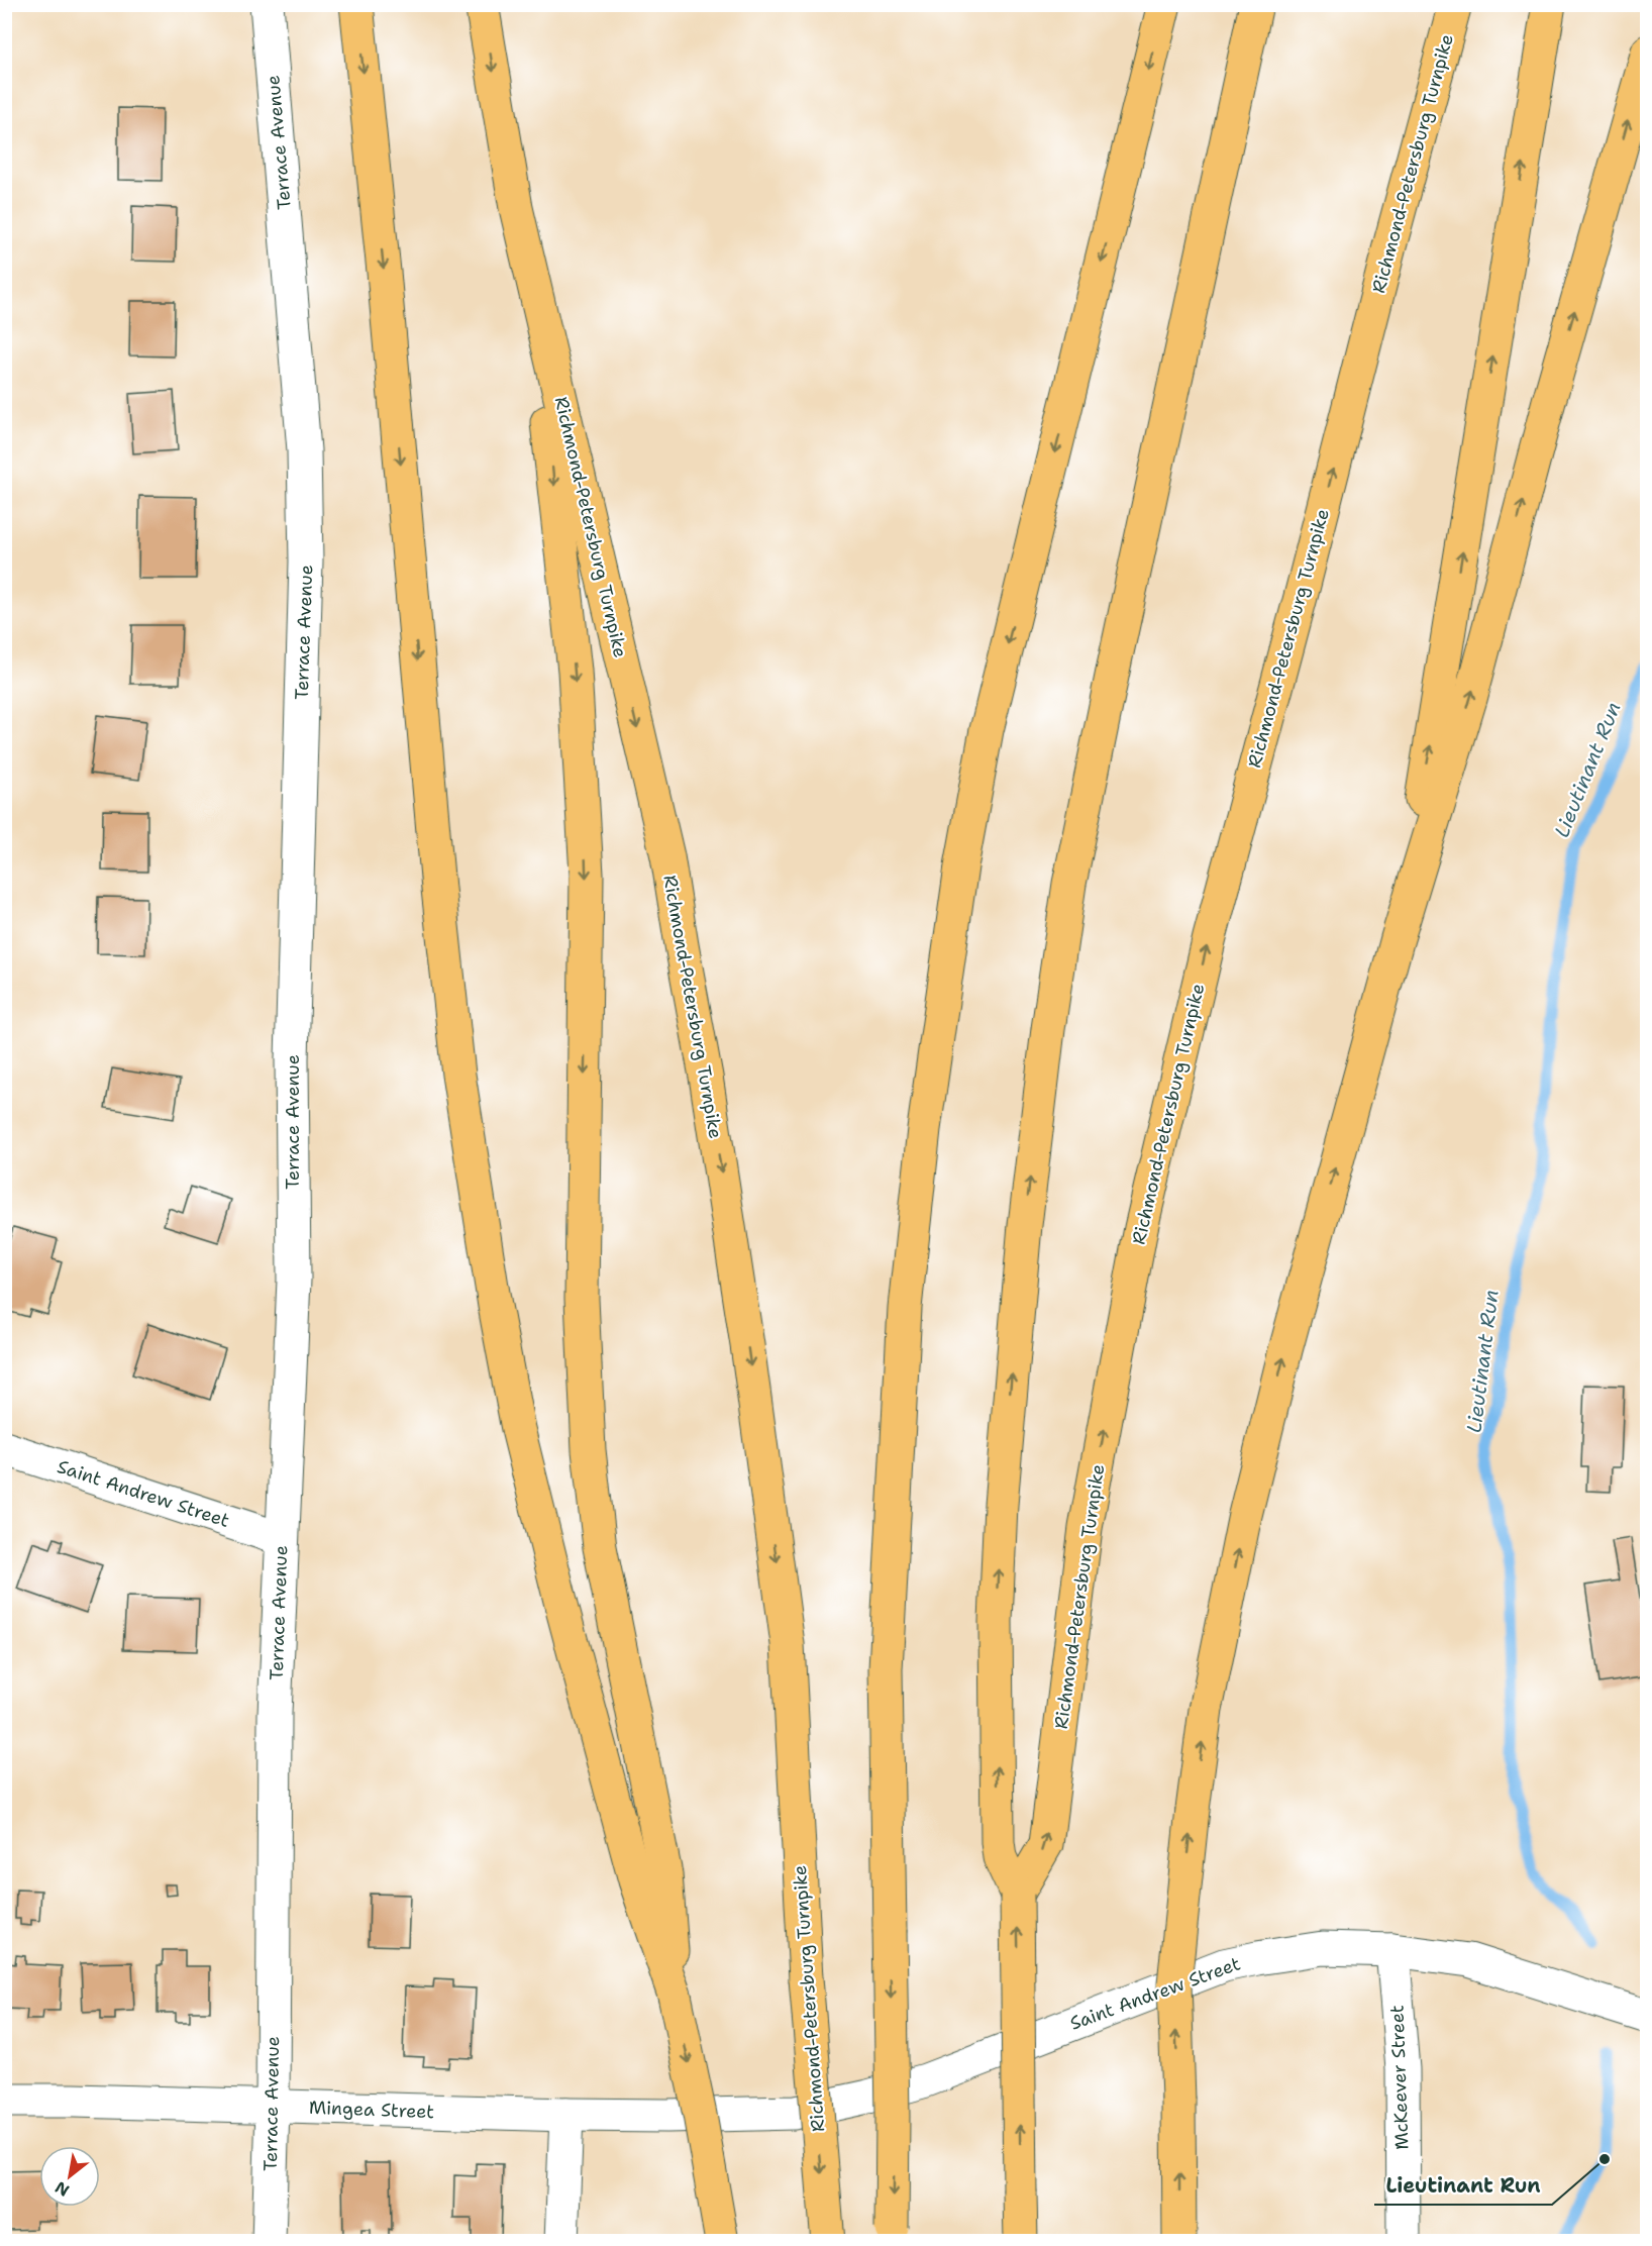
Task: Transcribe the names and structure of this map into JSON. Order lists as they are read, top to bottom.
{
  "streets": {
    "highway": ["Richmond-Petersburg Turnpike"],
    "street": [
      "Terrace Avenue",
      "Saint Andrew Street",
      "McKeever Street",
      "Mingea Street"
    ]
  },
  "crossings": [
    ["Terrace Avenue", "Saint Andrew Street"],
    ["Terrace Avenue", "Mingea Street"],
    ["Saint Andrew Street", "McKeever Street"],
    ["Saint Andrew Street", "Mingea Street"]
  ],
  "water": ["Lieutinant Run"],
  "places": ["Lieutinant Run"],
  "north": "bottom left"
}
